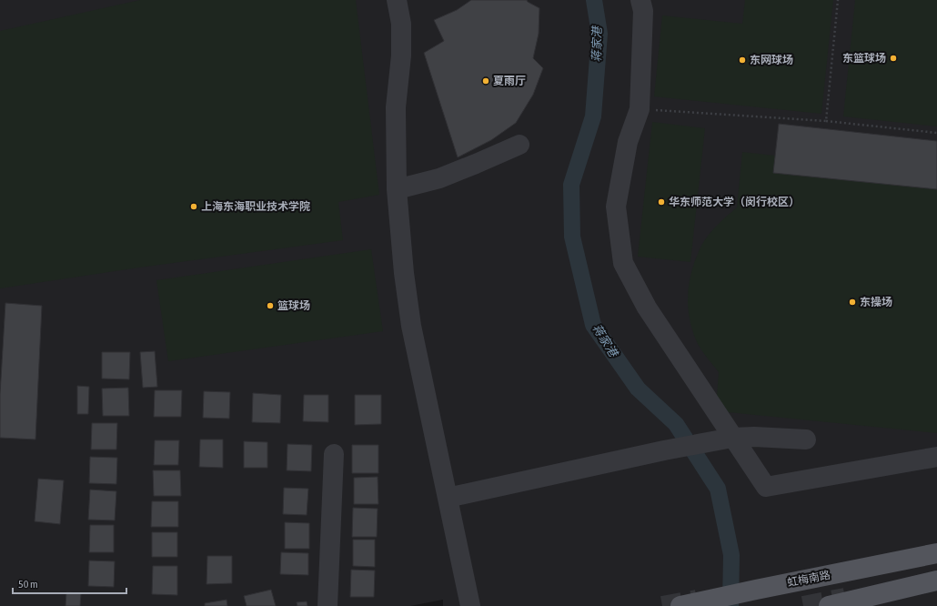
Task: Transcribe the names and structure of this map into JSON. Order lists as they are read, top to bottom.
{
  "streets": {
    "main road": ["虹梅南路"]
  },
  "water": ["蒋家港"],
  "places": [
    "东篮球场",
    "东网球场",
    "夏雨厅",
    "华东师范大学（闵行校区）",
    "上海东海职业技术学院",
    "东操场",
    "篮球场"
  ],
  "scale_bar": "50 m"
}
